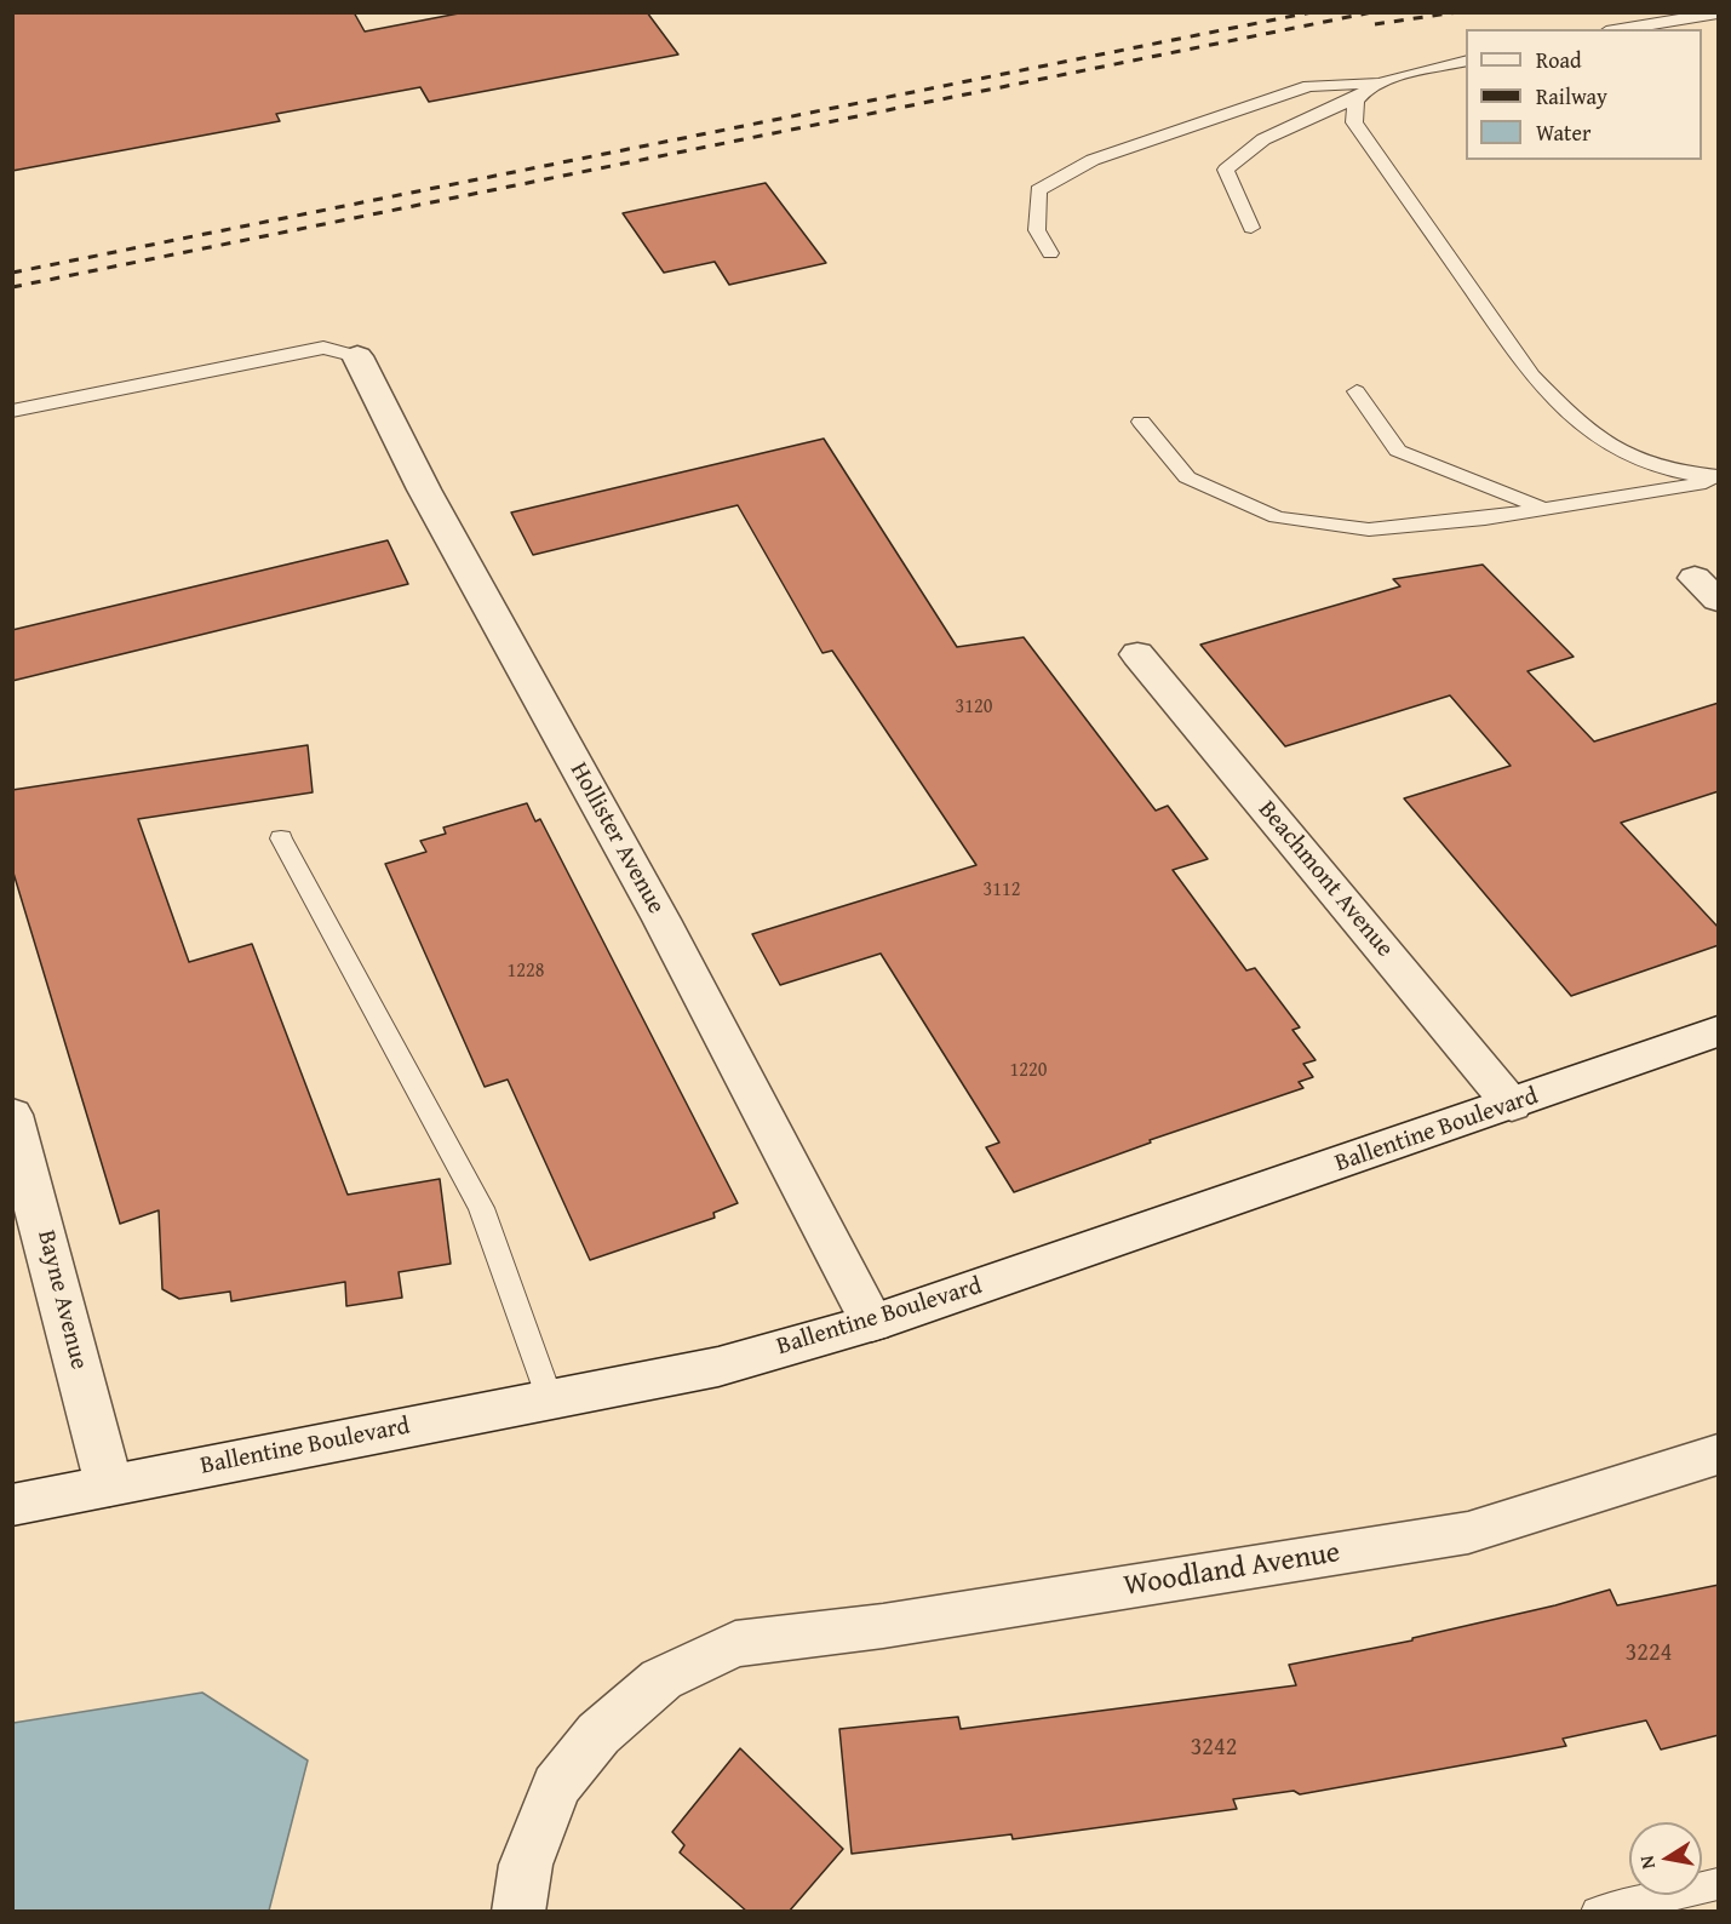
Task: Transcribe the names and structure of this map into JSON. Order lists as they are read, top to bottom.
{
  "streets": {
    "street": [
      "Hollister Avenue",
      "Beachmont Avenue",
      "Ballentine Boulevard",
      "Bayne Avenue",
      "Woodland Avenue"
    ]
  },
  "crossings": [
    ["Hollister Avenue", "Ballentine Boulevard"],
    ["Beachmont Avenue", "Ballentine Boulevard"],
    ["Ballentine Boulevard", "Bayne Avenue"]
  ],
  "house_numbers": [
    "3120",
    "3112",
    "1228",
    "1220",
    "3224",
    "3242"
  ],
  "legend": ["Road", "Railway", "Water"],
  "north": "left"
}
